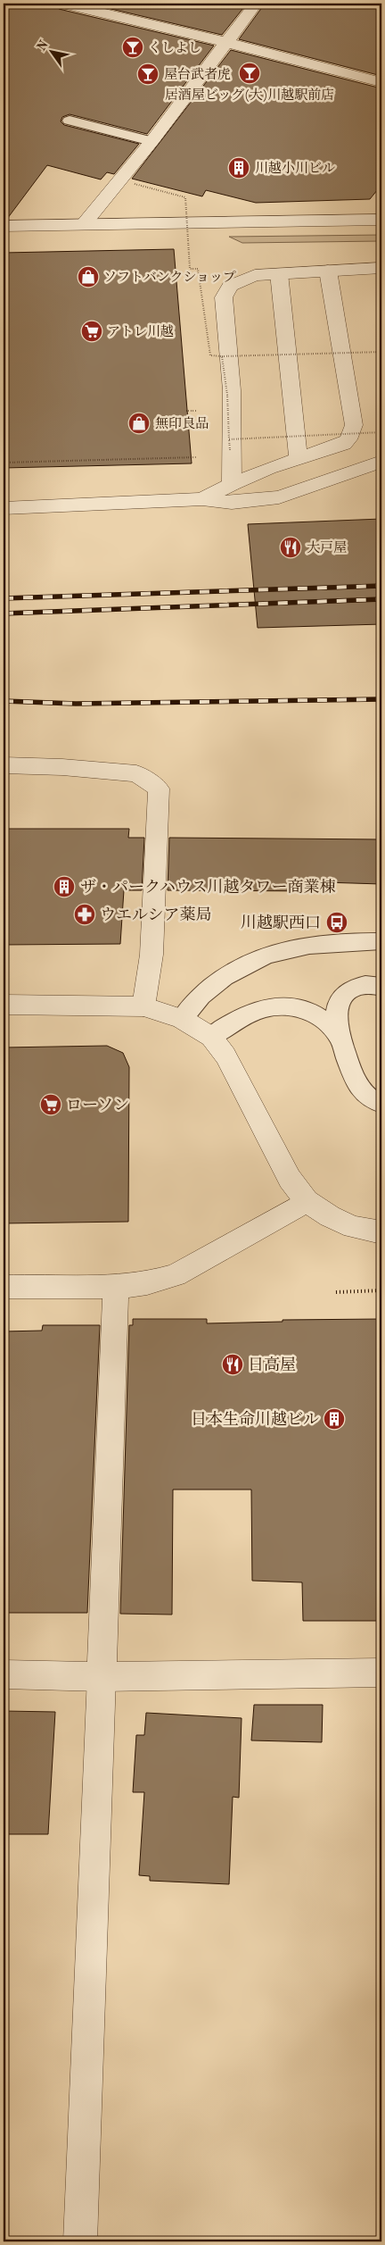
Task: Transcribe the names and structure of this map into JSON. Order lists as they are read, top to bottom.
{
  "places": {
    "bar": ["くしよし", "居酒屋ビッグ(大)川越駅前店", "屋台武者虎"],
    "building": ["川越小川ビル", "ザ・パークハウス川越タワー商業棟", "日本生命川越ビル"],
    "shop": ["ソフトバンクショップ", "無印良品"],
    "supermarket": ["アトレ川越", "ローソン"],
    "restaurant": ["大戸屋", "日高屋"],
    "pharmacy": ["ウエルシア薬局"],
    "bus stop": ["川越駅西口"]
  },
  "north": "top left"
}
